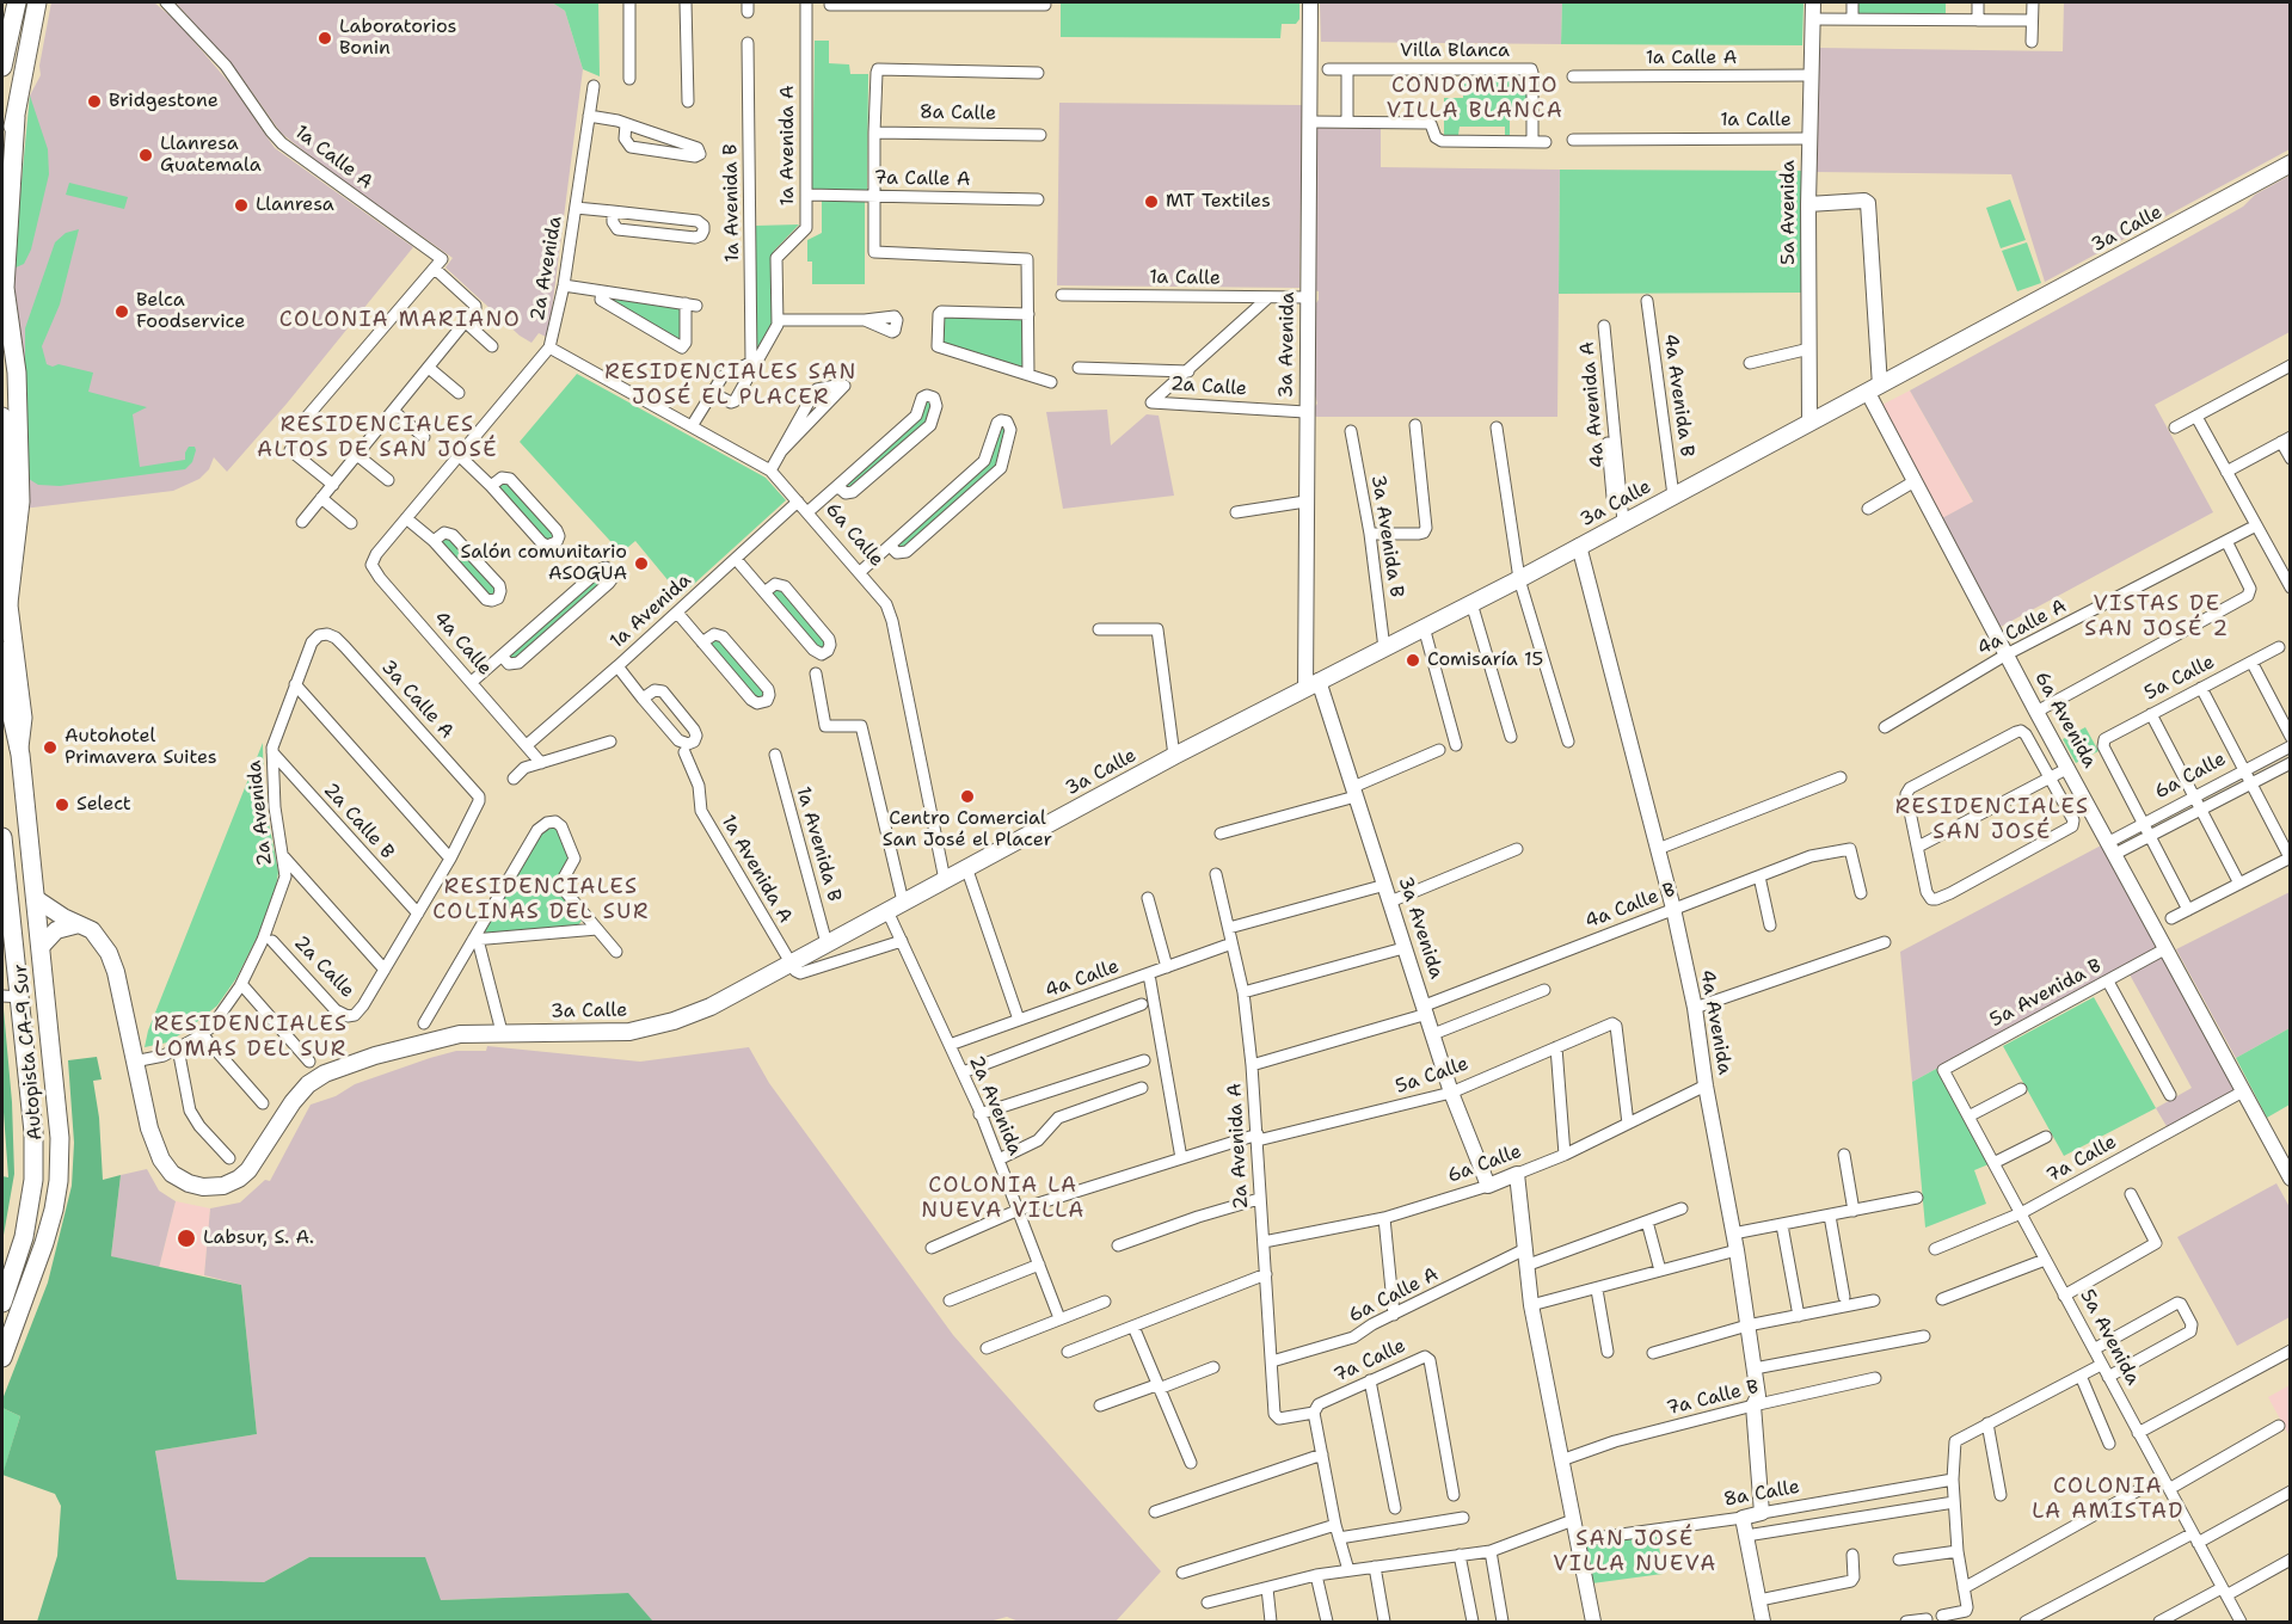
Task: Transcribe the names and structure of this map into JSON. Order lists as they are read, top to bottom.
{
  "streets": {
    "main road": ["3a Calle", "Autopista CA-9 Sur"],
    "street": [
      "Villa Blanca",
      "1a Calle A",
      "8a Calle",
      "1a Calle",
      "1a Avenida A",
      "7a Calle A",
      "1a Avenida B",
      "5a Avenida",
      "2a Avenida",
      "3a Avenida",
      "2a Calle",
      "4a Avenida B",
      "4a Avenida A",
      "6a Calle",
      "3a Avenida B",
      "1a Avenida",
      "4a Calle A",
      "4a Calle",
      "5a Calle",
      "3a Calle A",
      "6a Avenida",
      "2a Calle B",
      "4a Calle B",
      "5a Avenida B",
      "4a Avenida",
      "2a Avenida A",
      "7a Calle",
      "6a Calle A",
      "7a Calle B"
    ]
  },
  "crossings": [
    ["1a Calle A", "5a Avenida"],
    ["8a Calle", "4a Avenida"],
    ["1a Calle", "5a Avenida"],
    ["1a Calle", "3a Avenida"],
    ["1a Avenida A", "7a Calle A"],
    ["1a Avenida A", "1a Avenida B"],
    ["1a Avenida A", "3a Calle"],
    ["1a Avenida B", "3a Calle"],
    ["5a Avenida", "3a Calle"],
    ["5a Avenida", "6a Avenida"],
    ["5a Avenida", "5a Avenida B"],
    ["5a Avenida", "7a Calle"],
    ["3a Calle", "2a Avenida"],
    ["3a Calle", "3a Avenida"],
    ["3a Calle", "4a Avenida B"],
    ["3a Calle", "4a Avenida A"],
    ["3a Calle", "6a Calle"],
    ["3a Calle", "3a Avenida B"],
    ["3a Calle", "6a Avenida"],
    ["3a Calle", "4a Avenida"],
    ["3a Calle", "Autopista CA-9 Sur"],
    ["2a Avenida", "6a Calle"],
    ["2a Avenida", "4a Calle"],
    ["2a Avenida", "5a Calle"],
    ["2a Avenida", "3a Calle A"],
    ["2a Avenida", "2a Calle B"],
    ["3a Avenida", "2a Calle"],
    ["3a Avenida", "6a Calle"],
    ["3a Avenida", "5a Calle"],
    ["3a Avenida", "4a Calle B"],
    ["6a Calle", "1a Avenida"],
    ["6a Calle", "5a Calle"],
    ["6a Calle", "6a Avenida"],
    ["6a Calle", "4a Avenida"],
    ["6a Calle", "2a Avenida A"],
    ["1a Avenida", "4a Calle"],
    ["4a Calle A", "6a Avenida"],
    ["5a Calle", "2a Avenida A"],
    ["6a Avenida", "5a Avenida B"],
    ["6a Avenida", "7a Calle"],
    ["4a Calle B", "4a Avenida"],
    ["4a Calle B", "2a Avenida A"],
    ["4a Avenida", "7a Calle B"],
    ["2a Avenida A", "7a Calle"],
    ["2a Avenida A", "6a Calle A"]
  ],
  "districts": [
    "CONDOMINIO VILLA BLANCA",
    "COLONIA MARIANO",
    "RESIDENCIALES SAN JOSÉ EL PLACER",
    "RESIDENCIALES ALTOS DE SAN JOSÉ",
    "VISTAS DE SAN JOSÉ 2",
    "RESIDENCIALES SAN JOSÉ",
    "RESIDENCIALES COLINAS DEL SUR",
    "RESIDENCIALES LOMAS DEL SUR",
    "COLONIA LA NUEVA VILLA",
    "COLONIA LA AMISTAD",
    "SAN JOSÉ VILLA NUEVA"
  ],
  "places": [
    "Laboratorios Bonin",
    "Bridgestone",
    "Llanresa Guatemala",
    "MT Textiles",
    "Llanresa",
    "Belca Foodservice",
    "Salón comunitario ASOGUA",
    "Comisaría 15",
    "Autohotel Primavera Suites",
    "Centro Comercial San José el Placer",
    "Select",
    "Labsur, S. A."
  ]
}
